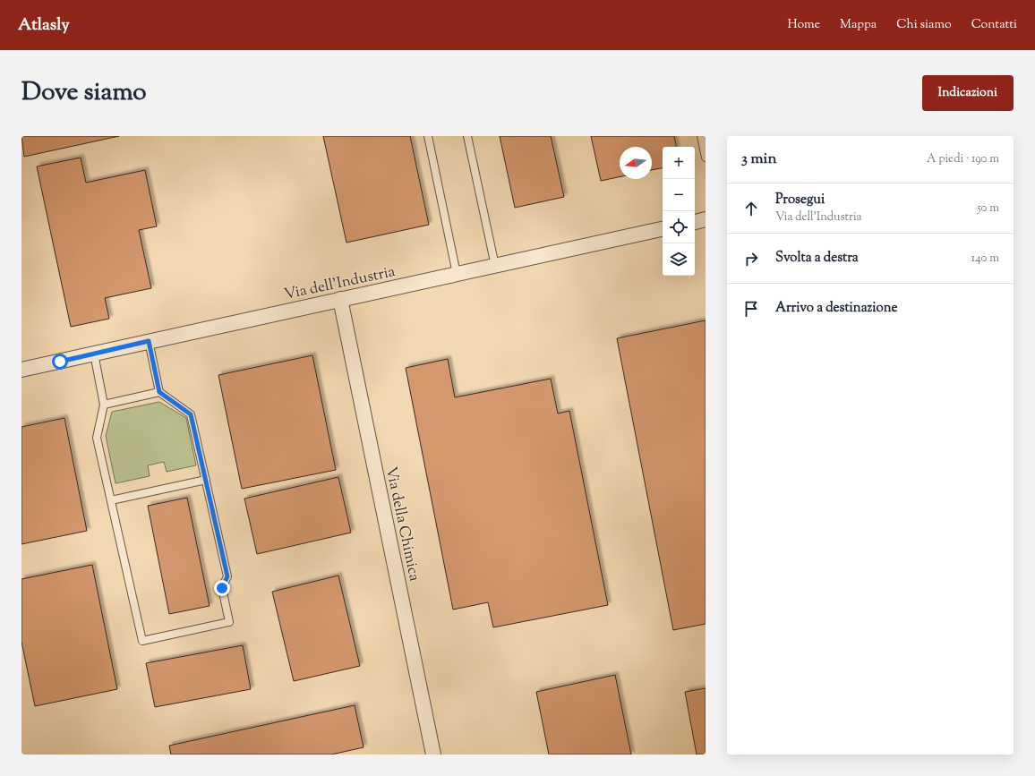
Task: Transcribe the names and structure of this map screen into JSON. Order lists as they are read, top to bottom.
{
  "streets": {
    "street": ["Via dell'Industria", "Via della Chimica"]
  },
  "crossings": [
    ["Via dell'Industria", "Via della Chimica"]
  ],
  "north": "left",
  "page": {
    "header": "Atlasly",
    "nav": [
      "Home",
      "Mappa",
      "Chi siamo",
      "Contatti"
    ],
    "title": "Dove siamo",
    "buttons": "Indicazioni",
    "heading": ["3 min", "A piedi · 190 m"],
    "map_buttons": ["+", "−"],
    "list": [
      ["Prosegui", "Via dell'Industria", "50 m"],
      ["Svolta a destra", "140 m"],
      "Arrivo a destinazione"
    ]
  }
}
